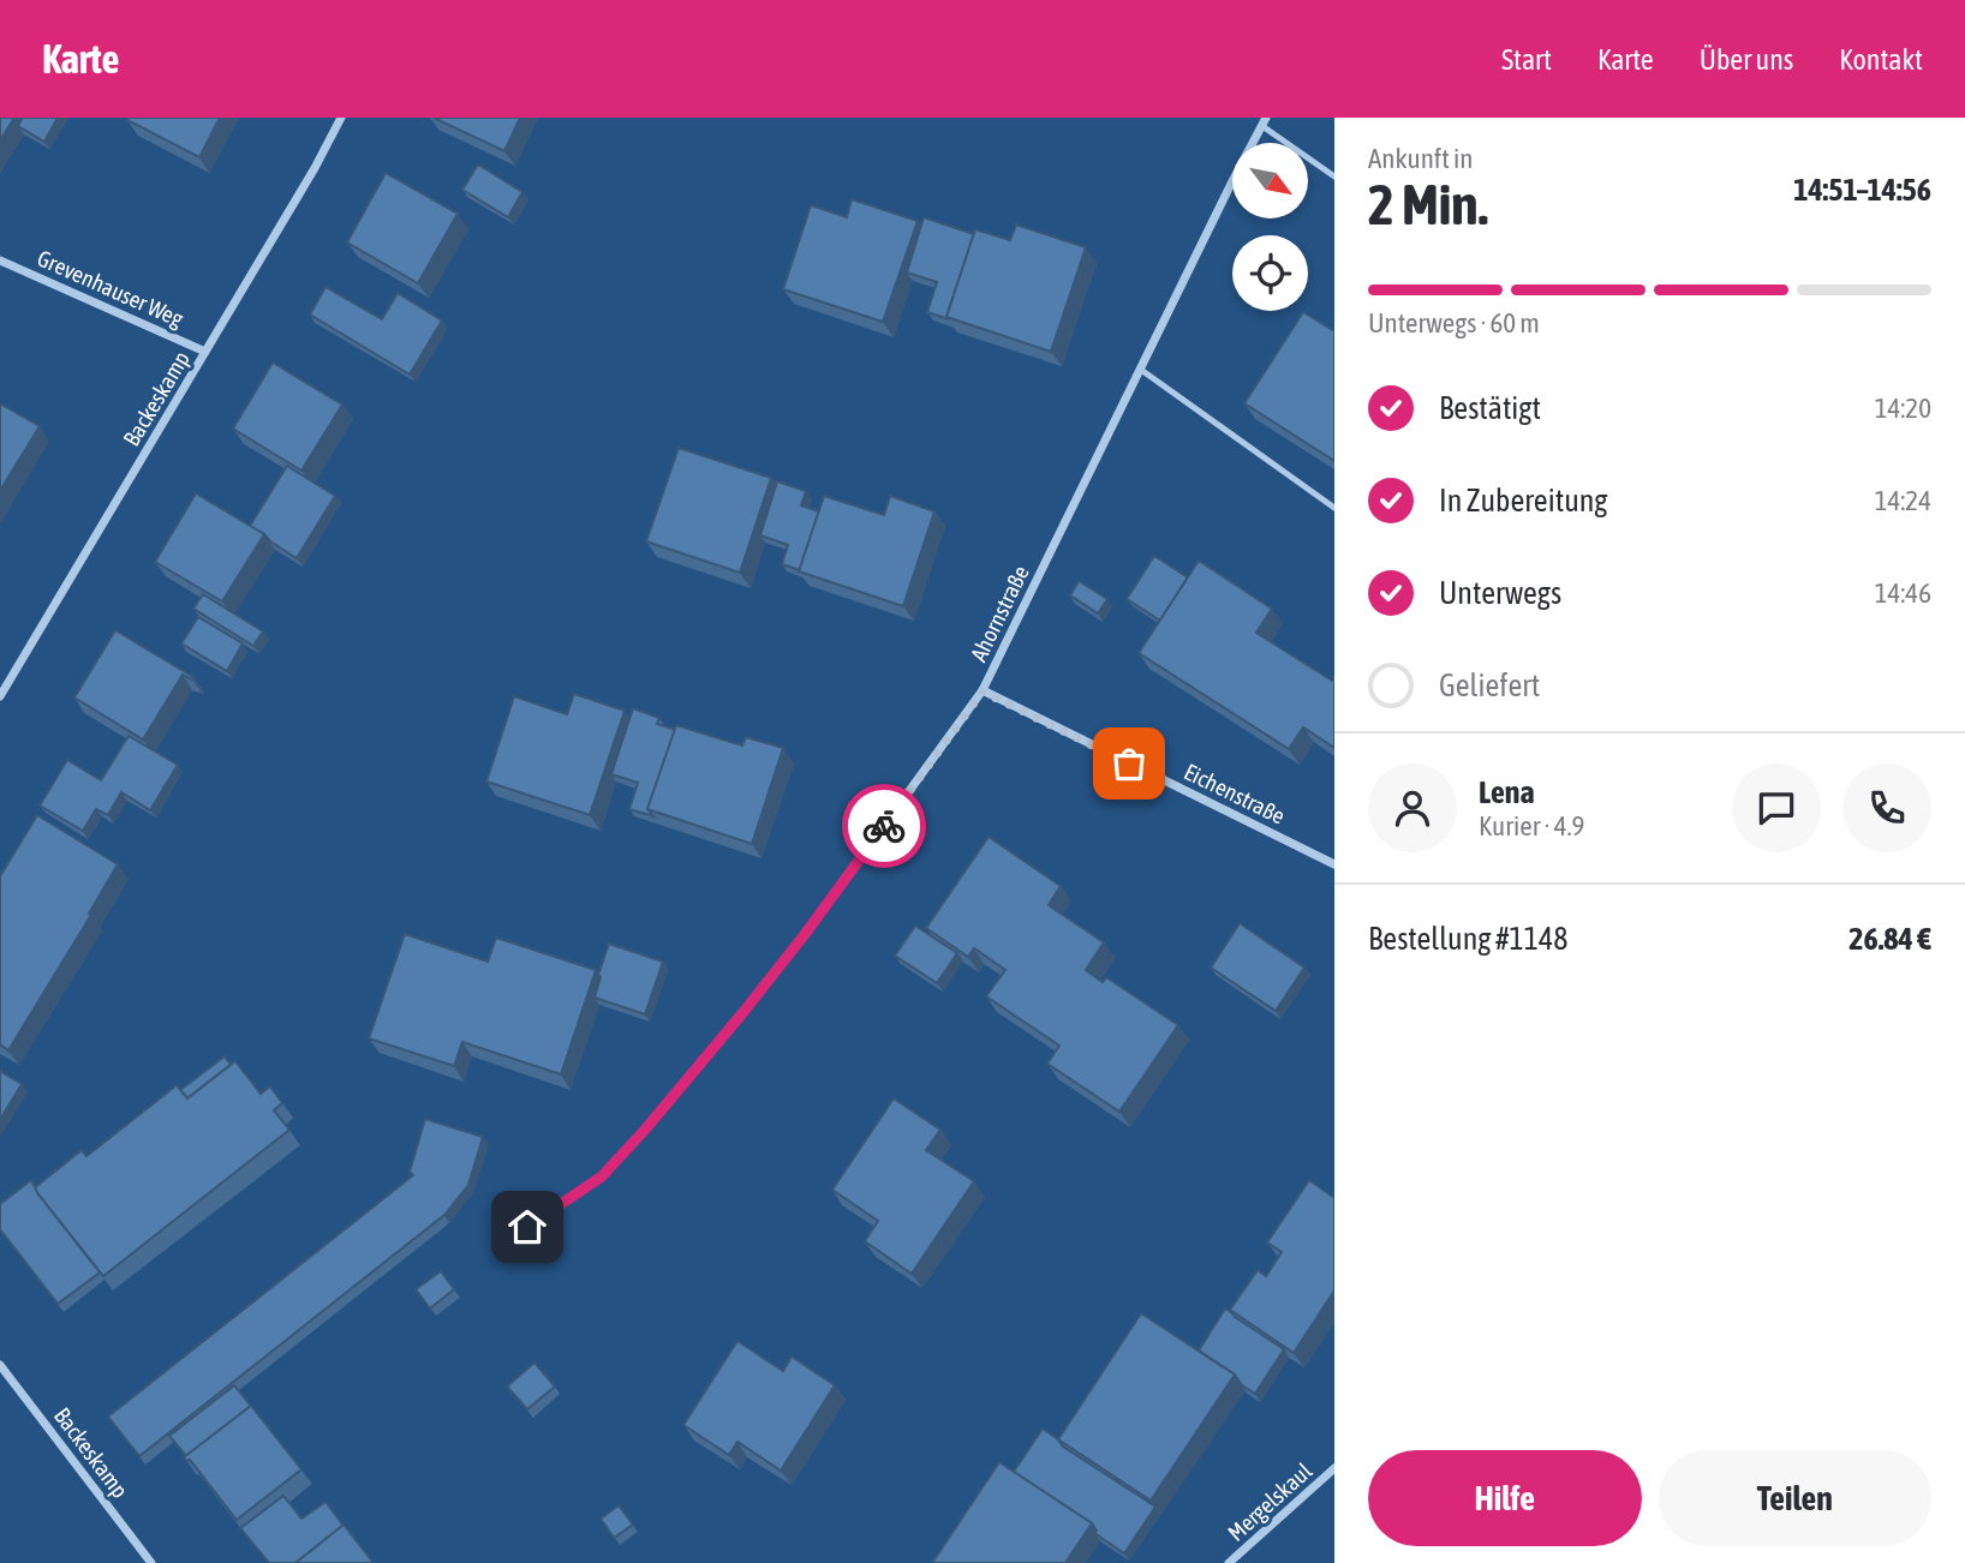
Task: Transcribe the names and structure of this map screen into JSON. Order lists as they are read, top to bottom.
{
  "streets": {
    "street": [
      "Grevenhauser Weg",
      "Backeskamp",
      "Ahornstraße",
      "Eichenstraße",
      "Mergelskaul"
    ]
  },
  "crossings": [
    ["Grevenhauser Weg", "Backeskamp"],
    ["Ahornstraße", "Eichenstraße"]
  ],
  "north": "bottom right",
  "page": {
    "header": "Karte",
    "nav": [
      "Start",
      "Karte",
      "Über uns",
      "Kontakt"
    ],
    "heading": ["2 Min.", "Ankunft in", "14:51–14:56"],
    "panel": [
      "Lena",
      "Kurier · 4.9",
      "Bestellung #1148",
      "26.84 €"
    ],
    "bar": "Unterwegs · 60 m",
    "list": [
      ["Bestätigt", "14:20"],
      ["In Zubereitung", "14:24"],
      ["Unterwegs", "14:46"],
      "Geliefert"
    ],
    "buttons": ["Hilfe", "Teilen"]
  }
}
